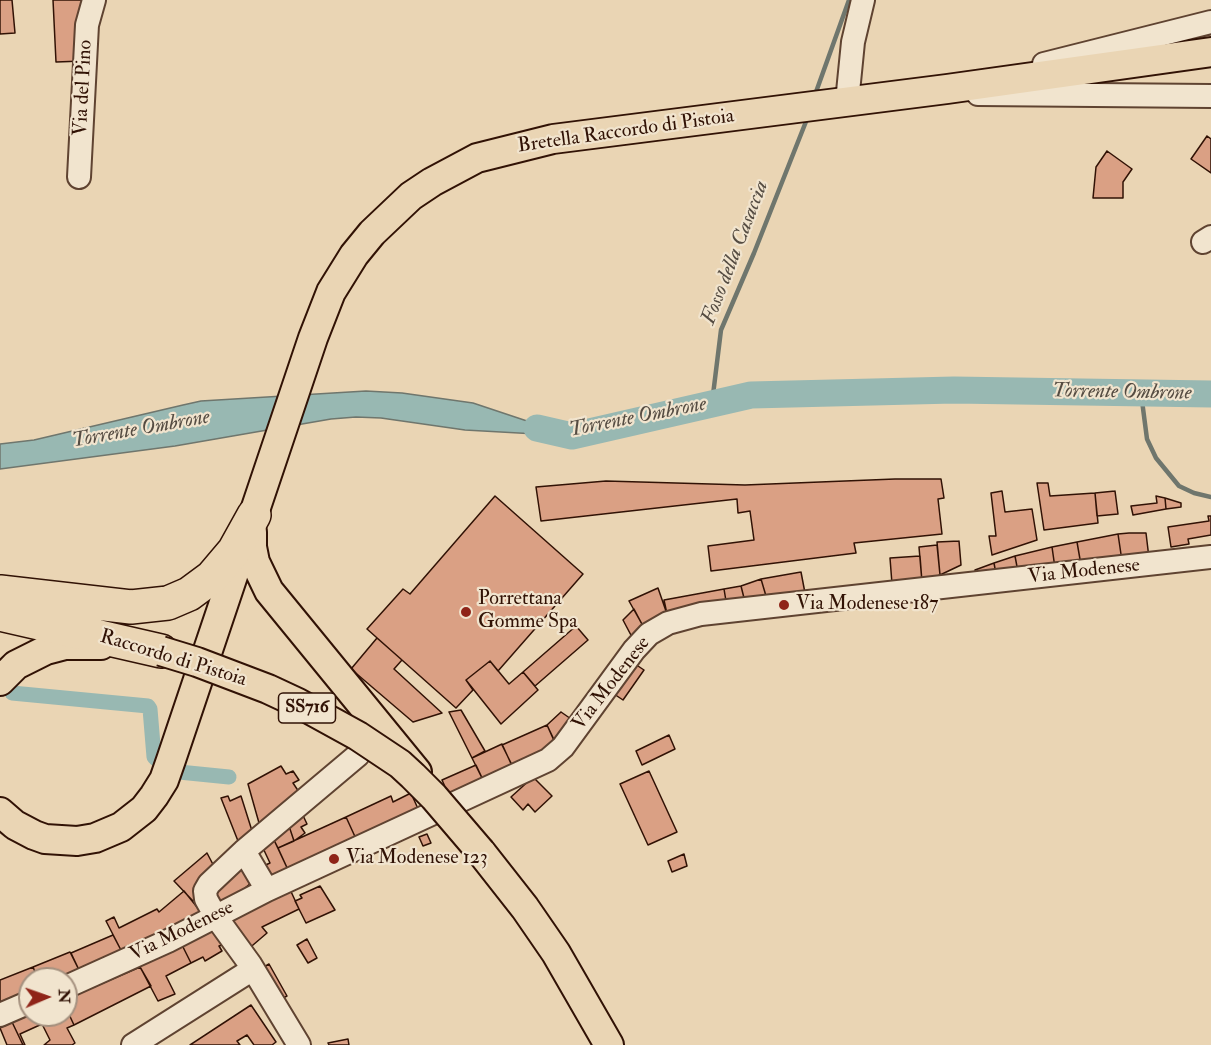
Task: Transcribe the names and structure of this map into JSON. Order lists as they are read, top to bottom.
{
  "streets": {
    "highway": ["Raccordo di Pistoia", "SS716"],
    "main road": ["Bretella Raccordo di Pistoia"],
    "street": ["Via del Pino", "Via Modenese"]
  },
  "water": ["Fosso della Casaccia", "Torrente Ombrone"],
  "places": ["Via Modenese 187", "Porrettana Gomme Spa", "Via Modenese 123"],
  "north": "right"
}
